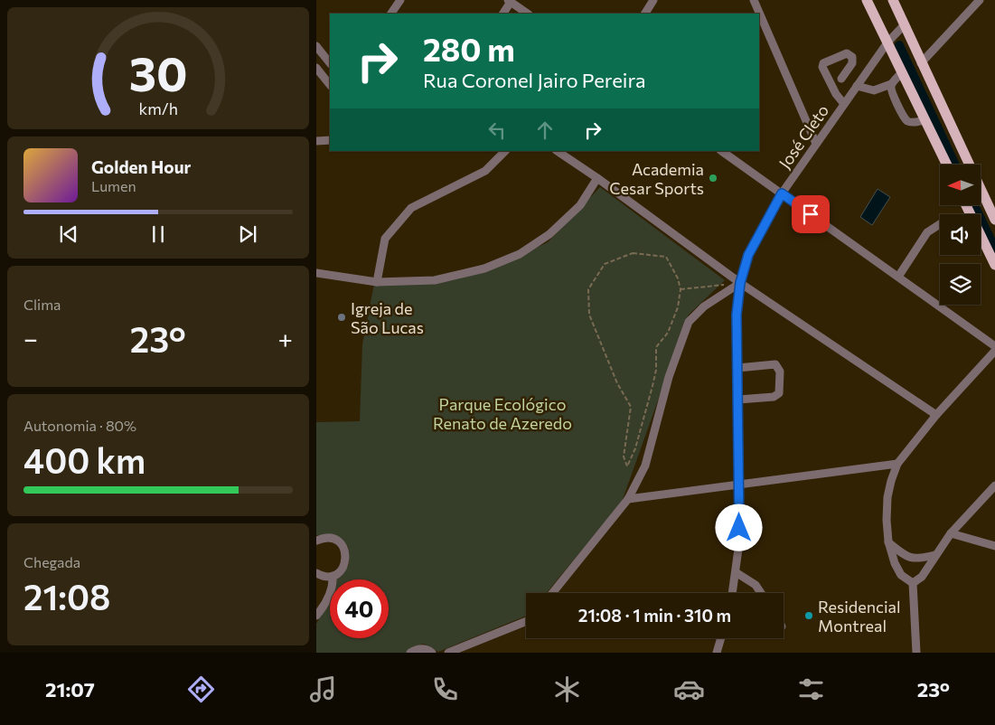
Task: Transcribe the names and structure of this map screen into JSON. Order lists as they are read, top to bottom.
{
  "streets": {
    "street": ["José Cleto"]
  },
  "parks": ["Parque Ecológico Renato de Azeredo"],
  "places": ["Academia Cesar Sports", "Igreja de São Lucas", "Residencial Montreal"],
  "north": "left",
  "page": {
    "turn": ["280 m", "Rua Coronel Jairo Pereira"],
    "song": ["Golden Hour", "Lumen"],
    "tile": [
      "Clima",
      ["Autonomia · 80%", "400 km"],
      ["Chegada", "21:08"]
    ],
    "heat": ["−", "23°", "+"],
    "limit": "40",
    "trip": "21:08 · 1 min · 310 m",
    "tabs": ["21:07", "23°"],
    "gauge": ["30", "km/h"]
  }
}
